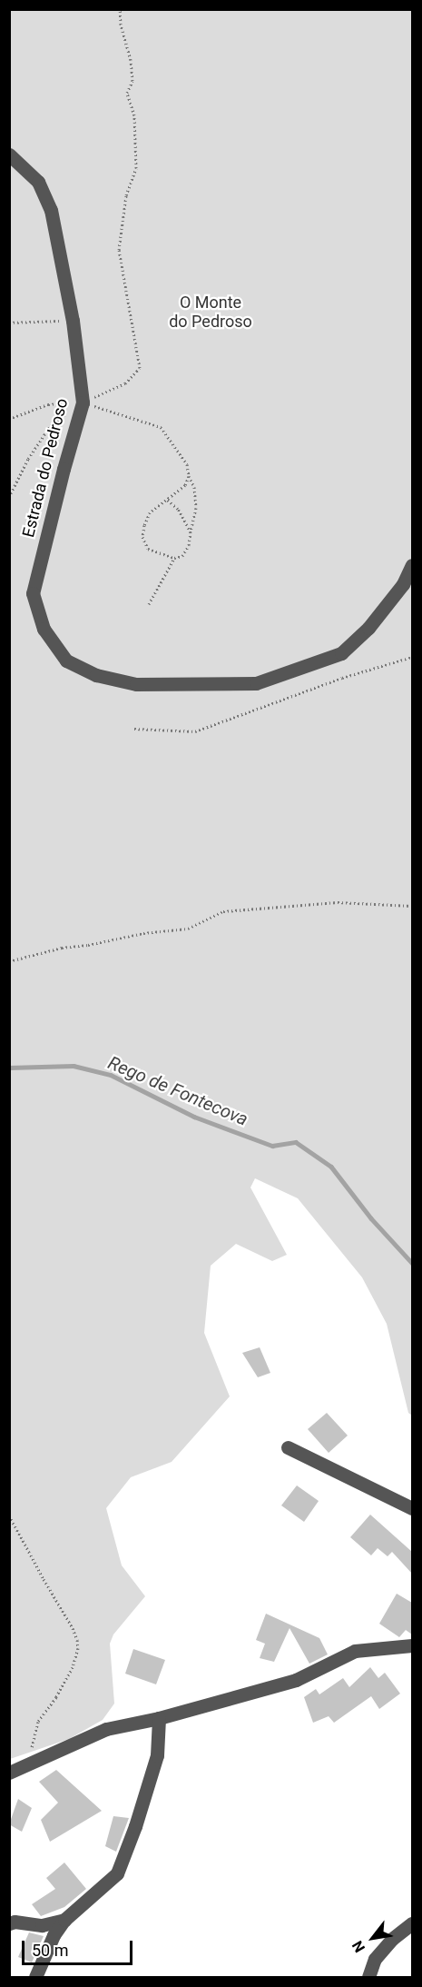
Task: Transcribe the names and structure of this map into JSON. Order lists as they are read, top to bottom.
{
  "streets": {
    "street": ["Estrada do Pedroso"]
  },
  "water": ["Rego de Fontecova"],
  "parks": ["O Monte do Pedroso"],
  "scale_bar": "50 m",
  "north": "bottom left"
}
